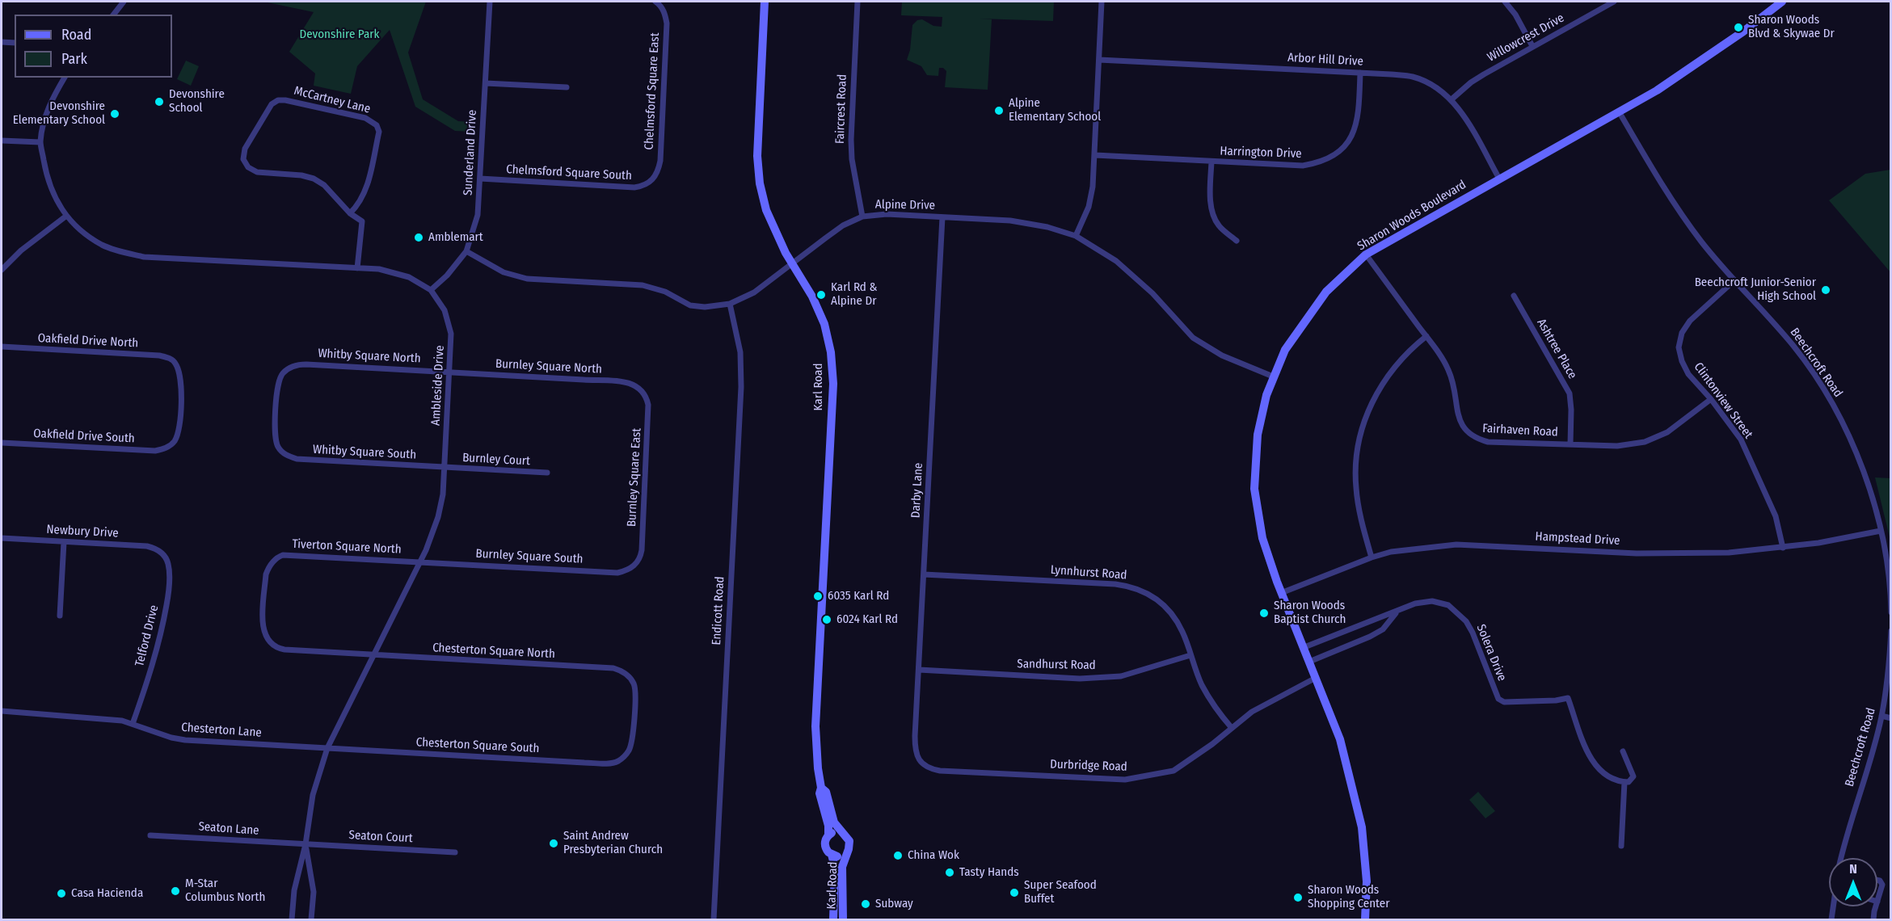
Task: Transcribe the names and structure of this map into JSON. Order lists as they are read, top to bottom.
{
  "streets": {
    "street": [
      "Willowcrest Drive",
      "Arbor Hill Drive",
      "Chelmsford Square East",
      "McCartney Lane",
      "Faircrest Road",
      "Sunderland Drive",
      "Harrington Drive",
      "Chelmsford Square South",
      "Alpine Drive",
      "Sharon Woods Boulevard",
      "Oakfield Drive North",
      "Ashtree Place",
      "Whitby Square North",
      "Beechcroft Road",
      "Burnley Square North",
      "Ambleside Drive",
      "Karl Road",
      "Clintonview Street",
      "Fairhaven Road",
      "Oakfield Drive South",
      "Whitby Square South",
      "Burnley Court",
      "Burnley Square East",
      "Darby Lane",
      "Newbury Drive",
      "Hampstead Drive",
      "Tiverton Square North",
      "Burnley Square South",
      "Lynnhurst Road",
      "Endicott Road",
      "Telford Drive",
      "Chesterton Square North",
      "Solera Drive",
      "Sandhurst Road",
      "Chesterton Lane",
      "Chesterton Square South",
      "Durbridge Road",
      "Seaton Lane",
      "Seaton Court"
    ]
  },
  "crossings": [
    ["Willowcrest Drive", "Arbor Hill Drive"],
    ["Arbor Hill Drive", "Harrington Drive"],
    ["Arbor Hill Drive", "Sharon Woods Boulevard"],
    ["Chelmsford Square East", "Chelmsford Square South"],
    ["Faircrest Road", "Alpine Drive"],
    ["Sunderland Drive", "Chelmsford Square South"],
    ["Sunderland Drive", "Alpine Drive"],
    ["Sunderland Drive", "Ambleside Drive"],
    ["Alpine Drive", "Sharon Woods Boulevard"],
    ["Alpine Drive", "Karl Road"],
    ["Alpine Drive", "Darby Lane"],
    ["Alpine Drive", "Endicott Road"],
    ["Sharon Woods Boulevard", "Beechcroft Road"],
    ["Sharon Woods Boulevard", "Fairhaven Road"],
    ["Sharon Woods Boulevard", "Hampstead Drive"],
    ["Sharon Woods Boulevard", "Solera Drive"],
    ["Sharon Woods Boulevard", "Durbridge Road"],
    ["Oakfield Drive North", "Oakfield Drive South"],
    ["Ashtree Place", "Fairhaven Road"],
    ["Whitby Square North", "Burnley Square North"],
    ["Whitby Square North", "Ambleside Drive"],
    ["Whitby Square North", "Whitby Square South"],
    ["Beechcroft Road", "Clintonview Street"],
    ["Beechcroft Road", "Hampstead Drive"],
    ["Burnley Square North", "Ambleside Drive"],
    ["Burnley Square North", "Burnley Square East"],
    ["Ambleside Drive", "Whitby Square South"],
    ["Ambleside Drive", "Burnley Court"],
    ["Ambleside Drive", "Tiverton Square North"],
    ["Ambleside Drive", "Burnley Square South"],
    ["Ambleside Drive", "Chesterton Square North"],
    ["Ambleside Drive", "Chesterton Lane"],
    ["Ambleside Drive", "Chesterton Square South"],
    ["Ambleside Drive", "Seaton Lane"],
    ["Ambleside Drive", "Seaton Court"],
    ["Clintonview Street", "Fairhaven Road"],
    ["Clintonview Street", "Hampstead Drive"],
    ["Whitby Square South", "Burnley Court"],
    ["Burnley Square East", "Burnley Square South"],
    ["Darby Lane", "Lynnhurst Road"],
    ["Darby Lane", "Sandhurst Road"],
    ["Darby Lane", "Durbridge Road"],
    ["Newbury Drive", "Telford Drive"],
    ["Tiverton Square North", "Burnley Square South"],
    ["Tiverton Square North", "Chesterton Square North"],
    ["Lynnhurst Road", "Sandhurst Road"],
    ["Lynnhurst Road", "Durbridge Road"],
    ["Telford Drive", "Chesterton Lane"],
    ["Chesterton Square North", "Chesterton Square South"],
    ["Chesterton Lane", "Chesterton Square South"],
    ["Seaton Lane", "Seaton Court"]
  ],
  "parks": ["Devonshire Park"],
  "places": [
    "Sharon Woods Blvd & Skywae Dr",
    "Devonshire School",
    "Alpine Elementary School",
    "Devonshire Elementary School",
    "Amblemart",
    "Beechcroft Junior-Senior High School",
    "Karl Rd & Alpine Dr",
    "6035 Karl Rd",
    "Sharon Woods Baptist Church",
    "6024 Karl Rd",
    "Saint Andrew Presbyterian Church",
    "China Wok",
    "Tasty Hands",
    "M-Star Columbus North",
    "Super Seafood Buffet",
    "Casa Hacienda",
    "Sharon Woods Shopping Center",
    "Subway"
  ],
  "legend": ["Road", "Park"],
  "north": "top"
}
